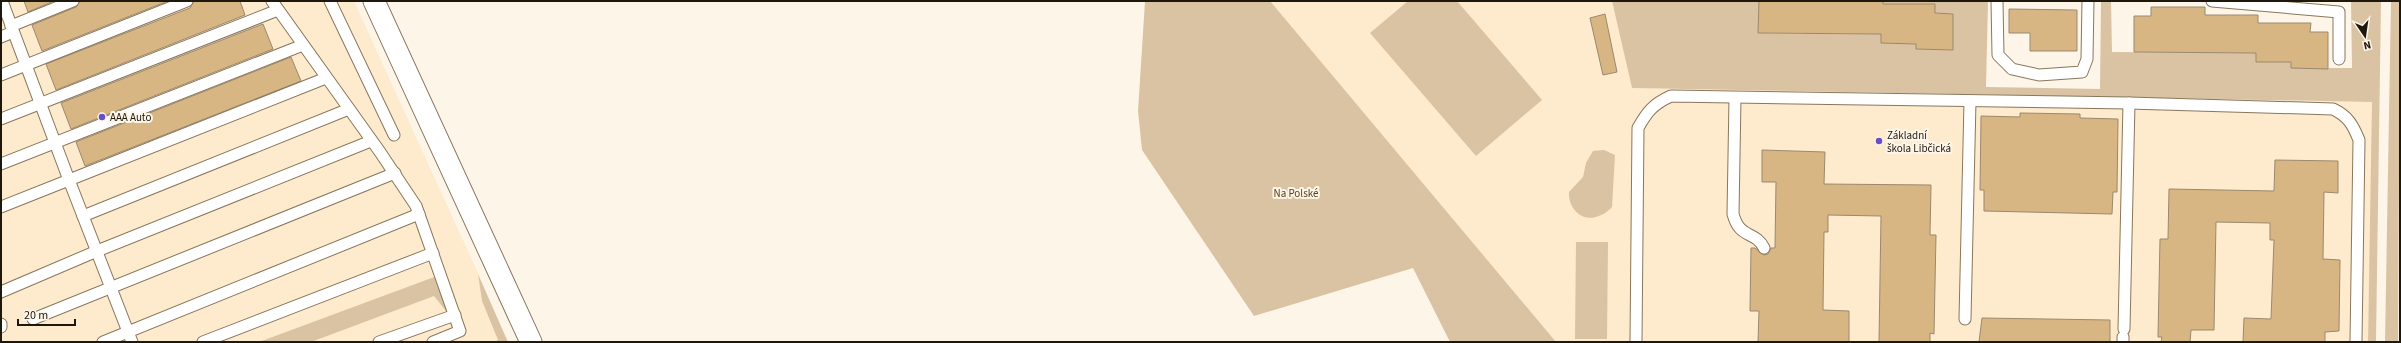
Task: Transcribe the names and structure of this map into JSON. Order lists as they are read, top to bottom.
{
  "parks": ["Na Polské"],
  "places": ["AAA Auto", "Základní škola Libčická"],
  "scale_bar": "20 m",
  "north": "bottom"
}
